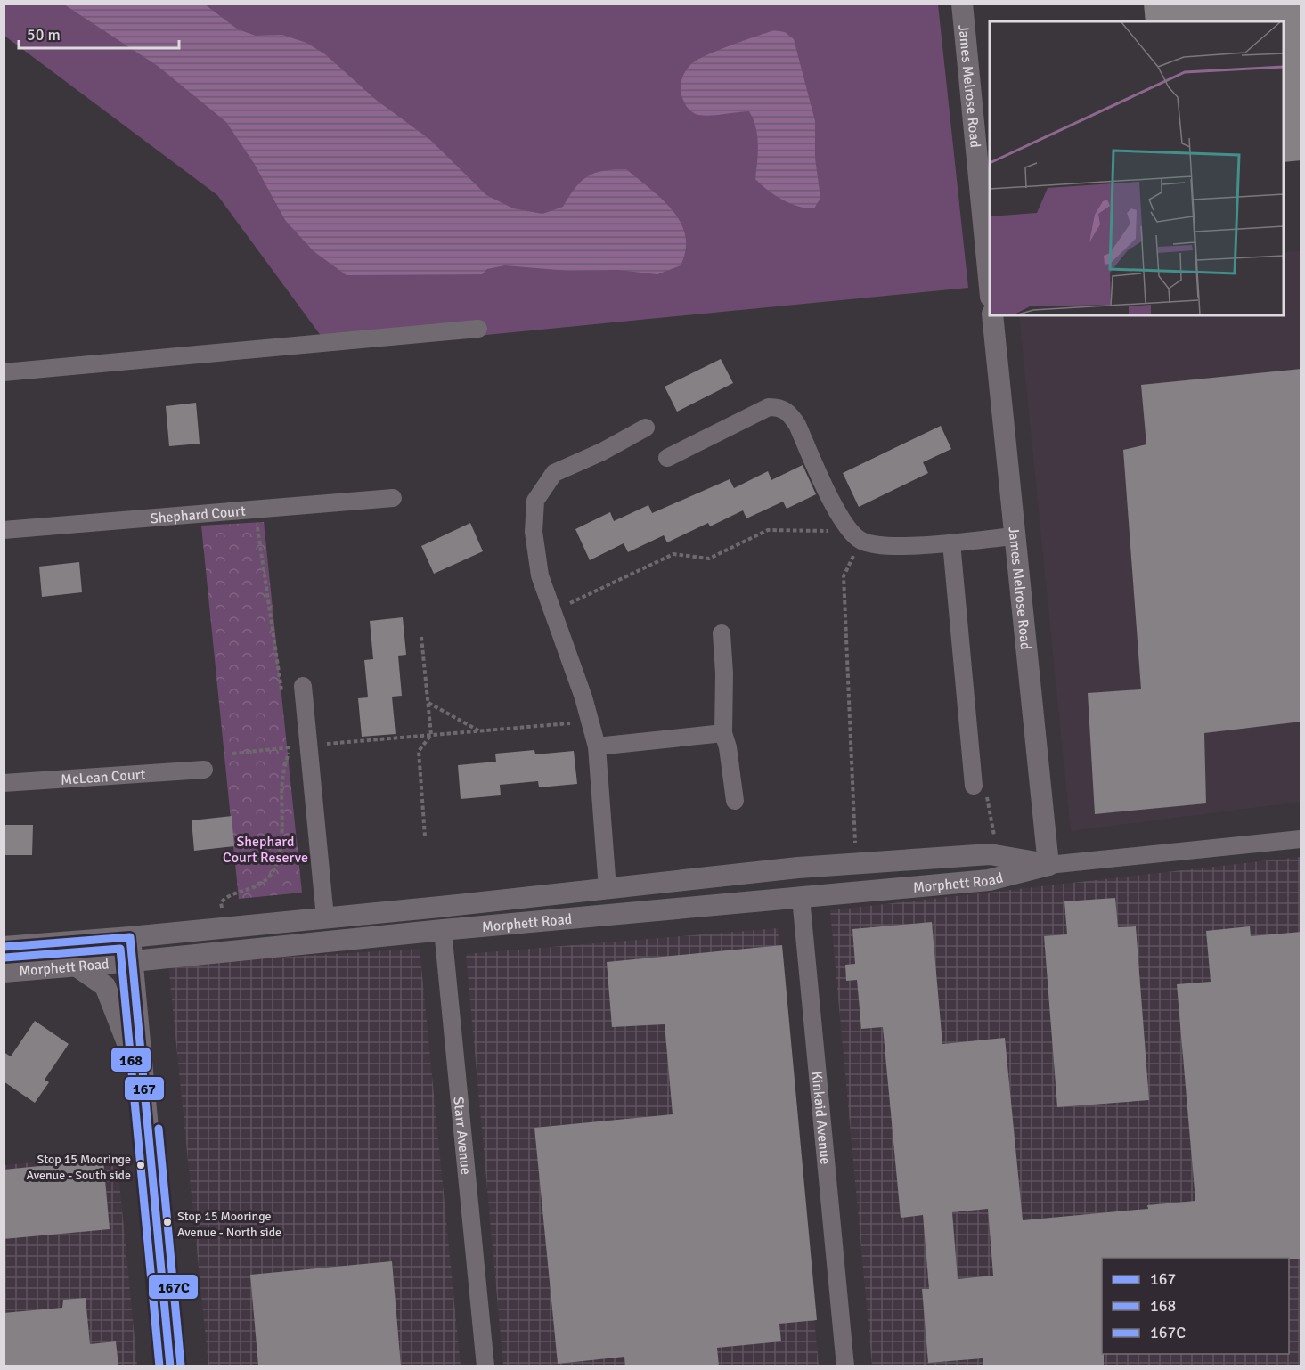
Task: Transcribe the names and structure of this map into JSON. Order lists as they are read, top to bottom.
{
  "streets": {
    "street": [
      "James Melrose Road",
      "Shephard Court",
      "McLean Court",
      "Morphett Road",
      "Kinkaid Avenue",
      "Starr Avenue"
    ]
  },
  "crossings": [
    ["James Melrose Road", "Morphett Road"],
    ["Morphett Road", "Kinkaid Avenue"],
    ["Morphett Road", "Starr Avenue"]
  ],
  "parks": ["Shephard Court Reserve"],
  "places": ["Stop 15 Mooringe Avenue - South side", "Stop 15 Mooringe Avenue - North side"],
  "lines": ["transit line 167", "transit line 168", "transit line 167C"],
  "legend": ["167", "168", "167C"],
  "scale_bar": "50 m"
}
